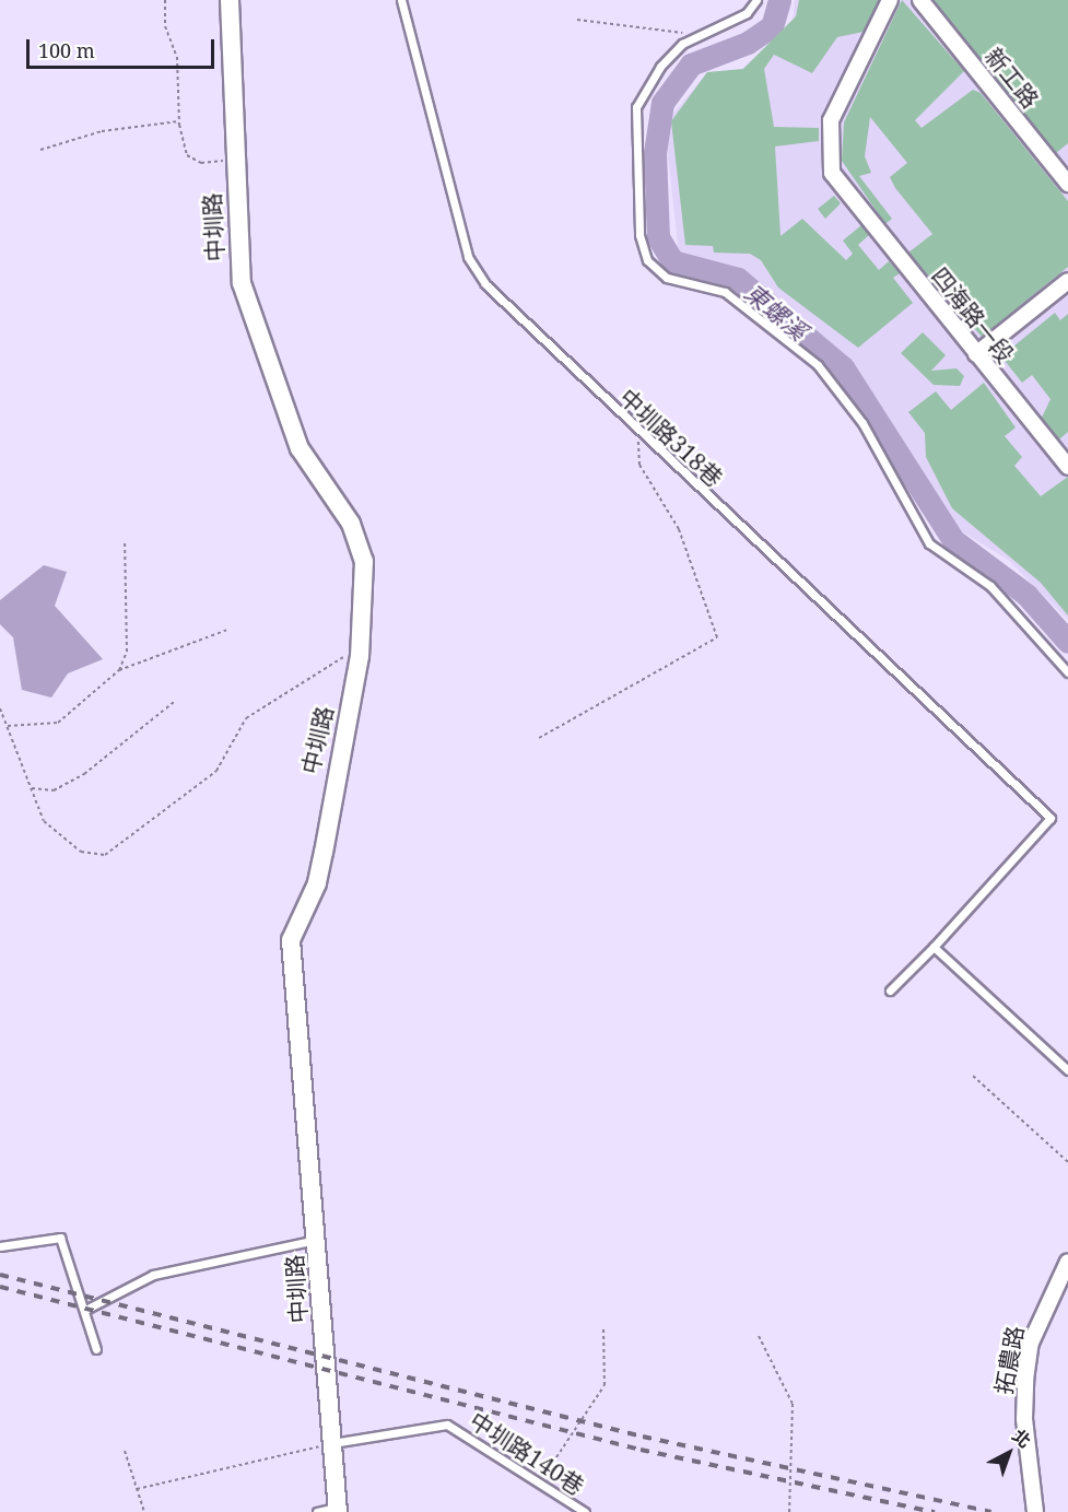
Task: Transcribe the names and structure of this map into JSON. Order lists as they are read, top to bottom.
{
  "streets": {
    "street": [
      "新工路",
      "中圳路",
      "四海路一段",
      "拓農路"
    ],
    "lane": ["中圳路318巷", "中圳路140巷"]
  },
  "crossings": [
    ["中圳路", "中圳路140巷"]
  ],
  "water": ["東螺溪"],
  "scale_bar": "100 m",
  "north": "top right"
}
